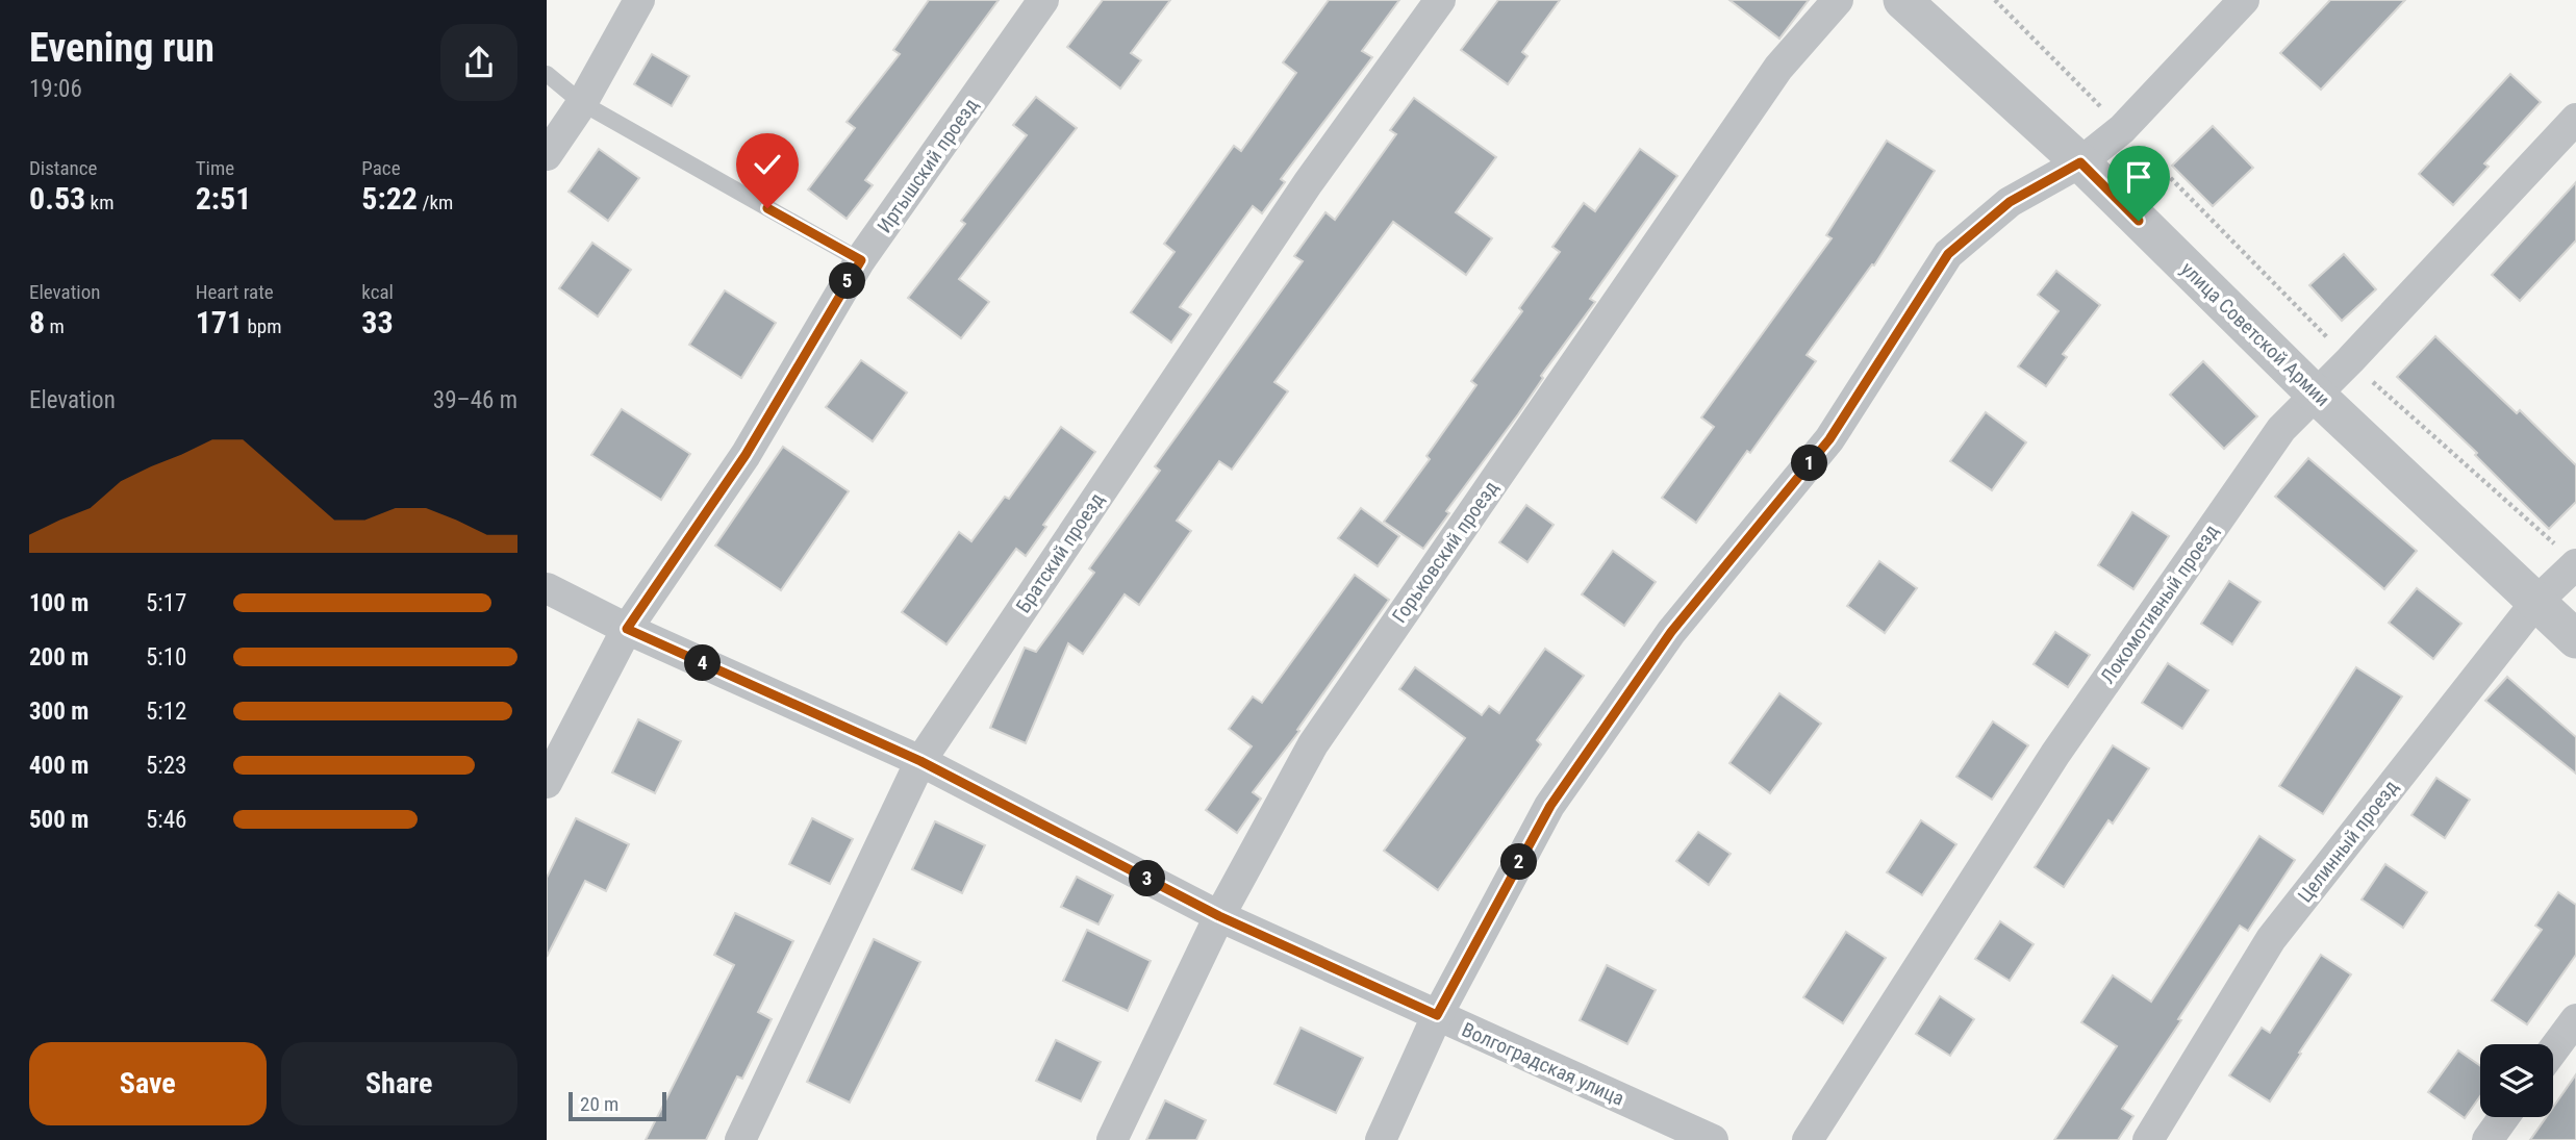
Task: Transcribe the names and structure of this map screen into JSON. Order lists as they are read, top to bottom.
{
  "streets": {
    "street": [
      "Иртышский проезд",
      "улица Советской Армии",
      "Горьковский проезд",
      "Братский проезд",
      "Локомотивный проезд",
      "Целинный проезд",
      "Волгоградская улица"
    ]
  },
  "crossings": [
    ["Иртышский проезд", "Волгоградская улица"],
    ["улица Советской Армии", "Локомотивный проезд"],
    ["улица Советской Армии", "Целинный проезд"],
    ["Горьковский проезд", "Волгоградская улица"],
    ["Братский проезд", "Волгоградская улица"]
  ],
  "scale_bar": "20 m",
  "page": {
    "heading": ["Evening run", "19:06"],
    "stats": [
      ["Distance", "0.53 km"],
      ["Time", "2:51"],
      ["Pace", "5:22 /km"],
      ["Elevation", "8 m"],
      ["Heart rate", "171 bpm"],
      ["kcal", "33"]
    ],
    "pins": [
      "5",
      "1",
      "4",
      "2",
      "3"
    ],
    "chart": ["Elevation", "39–46 m"],
    "list": [
      {
        "name": "100 m",
        "note": "5:17"
      },
      {
        "name": "200 m",
        "note": "5:10"
      },
      {
        "name": "300 m",
        "note": "5:12"
      },
      {
        "name": "400 m",
        "note": "5:23"
      },
      {
        "name": "500 m",
        "note": "5:46"
      }
    ],
    "buttons": ["Save", "Share"],
    "scale": "20 m"
  }
}
